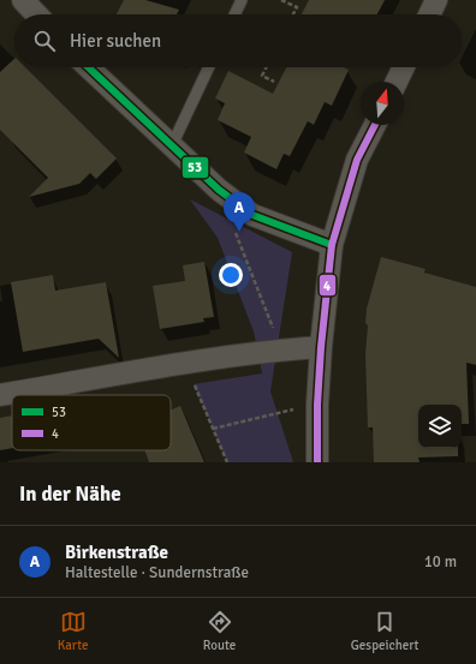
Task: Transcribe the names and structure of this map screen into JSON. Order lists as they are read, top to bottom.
{
  "lines": ["transit line 53", "transit line 4"],
  "legend": ["53", "4"],
  "north": "top",
  "page": {
    "search": "Hier suchen",
    "pins": "A",
    "heading": "In der Nähe",
    "list": [
      {
        "mark": "A",
        "name": "Birkenstraße",
        "note": "Haltestelle · Sundernstraße",
        "value": "10 m"
      }
    ],
    "nav": ["Karte", "Route", "Gespeichert"]
  }
}
